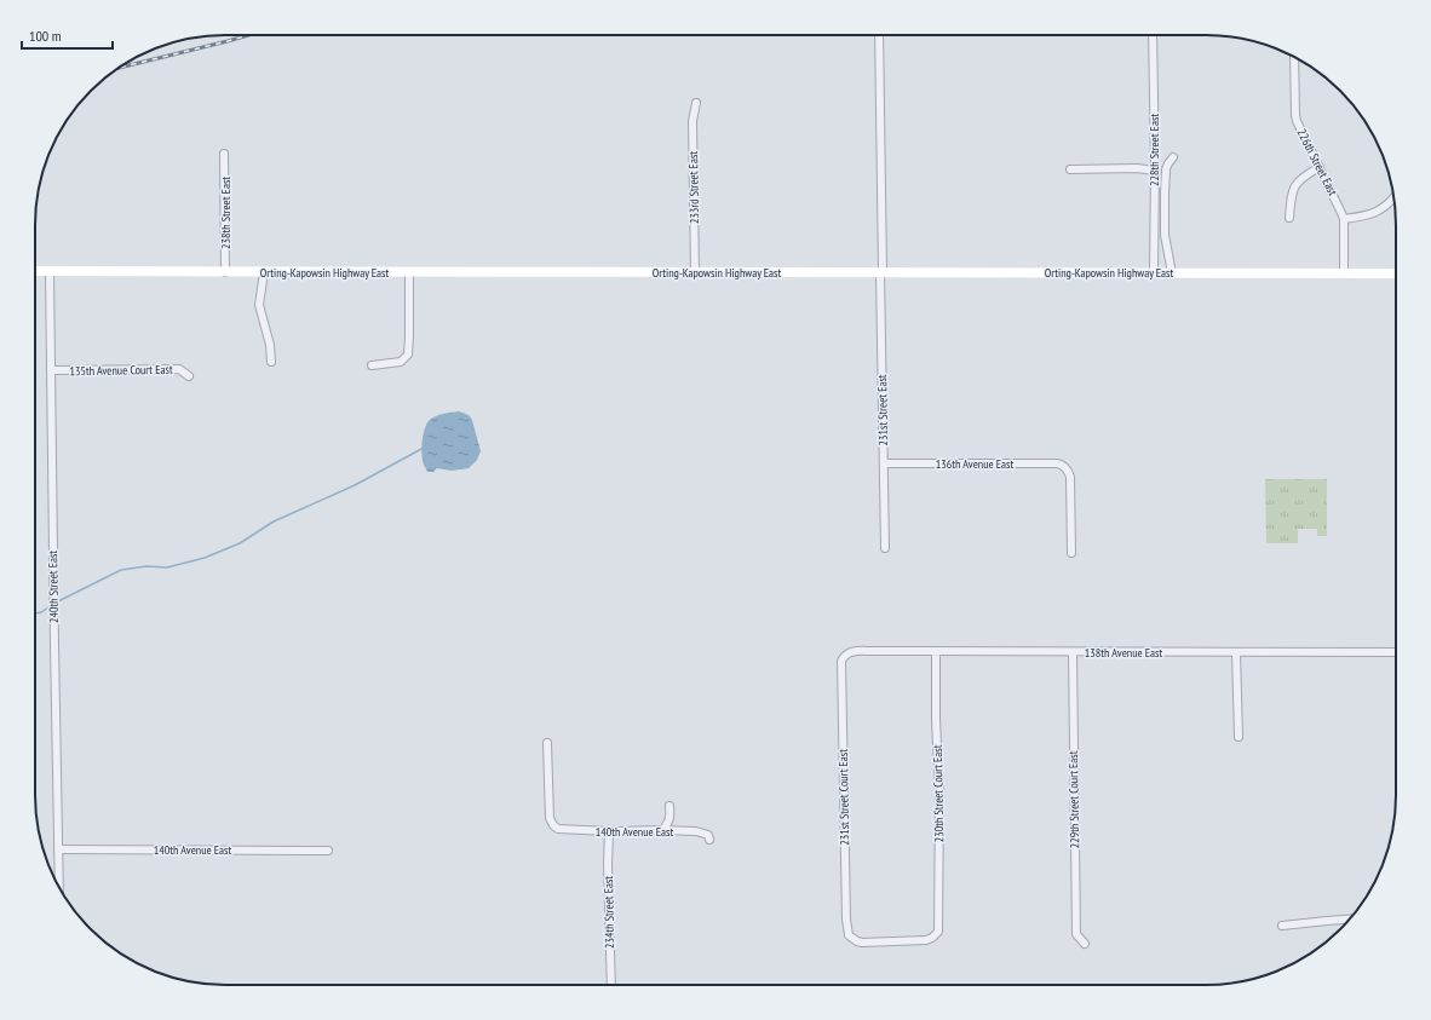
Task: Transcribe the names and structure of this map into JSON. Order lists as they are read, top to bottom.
{
  "streets": {
    "main road": ["Orting-Kapowsin Highway East"],
    "street": [
      "228th Street East",
      "226th Street East",
      "233rd Street East",
      "238th Street East",
      "135th Avenue Court East",
      "231st Street East",
      "136th Avenue East",
      "240th Street East",
      "138th Avenue East",
      "230th Street Court East",
      "231st Street Court East",
      "229th Street Court East",
      "140th Avenue East",
      "234th Street East"
    ]
  },
  "crossings": [
    ["228th Street East", "Orting-Kapowsin Highway East"],
    ["226th Street East", "Orting-Kapowsin Highway East"],
    ["233rd Street East", "Orting-Kapowsin Highway East"],
    ["238th Street East", "Orting-Kapowsin Highway East"],
    ["Orting-Kapowsin Highway East", "231st Street East"],
    ["Orting-Kapowsin Highway East", "240th Street East"],
    ["135th Avenue Court East", "240th Street East"],
    ["231st Street East", "136th Avenue East"],
    ["240th Street East", "140th Avenue East"],
    ["138th Avenue East", "230th Street Court East"],
    ["138th Avenue East", "231st Street Court East"],
    ["138th Avenue East", "229th Street Court East"],
    ["230th Street Court East", "231st Street Court East"],
    ["140th Avenue East", "234th Street East"]
  ],
  "scale_bar": "100 m"
}
